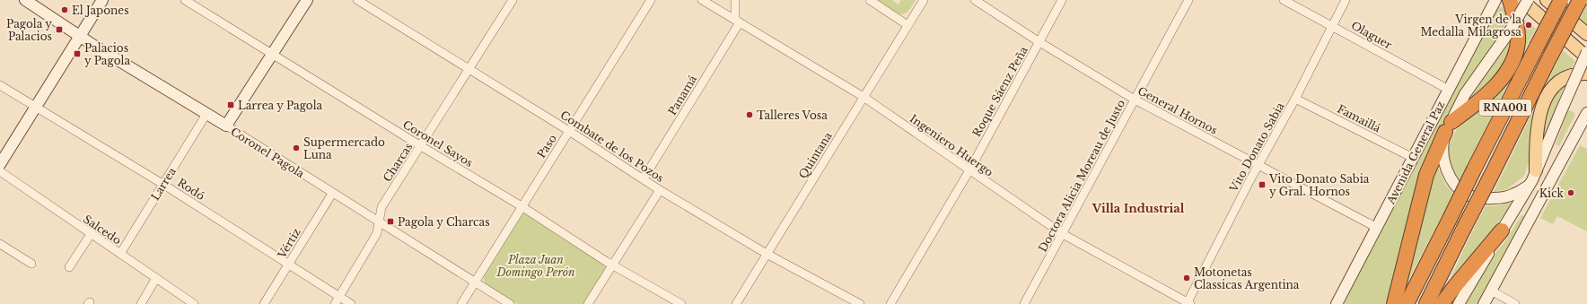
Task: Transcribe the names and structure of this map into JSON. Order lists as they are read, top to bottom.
{
  "streets": {
    "highway": ["RNA001"],
    "street": [
      "Olaguer",
      "Roque Sáenz Peña",
      "Panamá",
      "General Hornos",
      "Famaillá",
      "Coronel Sayos",
      "Ingeniero Huergo",
      "Paso",
      "Combate de los Pozos",
      "Vito Donato Sabia",
      "Coronel Pagola",
      "Avenida General Paz",
      "Quintana",
      "Charcas",
      "Doctora Alicia Moreau de Justo",
      "Larrea",
      "Rodó",
      "Salcedo",
      "Vértiz"
    ]
  },
  "crossings": [
    ["Olaguer", "Vito Donato Sabia"],
    ["Olaguer", "Avenida General Paz"],
    ["Roque Sáenz Peña", "General Hornos"],
    ["Roque Sáenz Peña", "Ingeniero Huergo"],
    ["Panamá", "Ingeniero Huergo"],
    ["Panamá", "Combate de los Pozos"],
    ["General Hornos", "Vito Donato Sabia"],
    ["General Hornos", "Avenida General Paz"],
    ["General Hornos", "Doctora Alicia Moreau de Justo"],
    ["Famaillá", "Vito Donato Sabia"],
    ["Famaillá", "Avenida General Paz"],
    ["Coronel Sayos", "Paso"],
    ["Coronel Sayos", "Charcas"],
    ["Ingeniero Huergo", "Vito Donato Sabia"],
    ["Ingeniero Huergo", "Quintana"],
    ["Ingeniero Huergo", "Doctora Alicia Moreau de Justo"],
    ["Paso", "Combate de los Pozos"],
    ["Paso", "Coronel Pagola"],
    ["Combate de los Pozos", "Quintana"],
    ["Combate de los Pozos", "Charcas"],
    ["Coronel Pagola", "Charcas"],
    ["Coronel Pagola", "Larrea"],
    ["Coronel Pagola", "Vértiz"],
    ["Charcas", "Rodó"],
    ["Larrea", "Rodó"],
    ["Larrea", "Salcedo"],
    ["Rodó", "Vértiz"]
  ],
  "districts": ["Villa Industrial"],
  "parks": ["Plaza Juan Domingo Perón"],
  "places": {
    "other": [
      "El Japones",
      "Virgen de la Medalla Milagrosa",
      "Talleres Vosa",
      "Supermercado Luna",
      "Kick",
      "Motonetas Classicas Argentina"
    ],
    "transit": [
      "Pagola y Palacios",
      "Palacios y Pagola",
      "Larrea y Pagola",
      "Vito Donato Sabia y Gral. Hornos",
      "Pagola y Charcas"
    ]
  }
}
